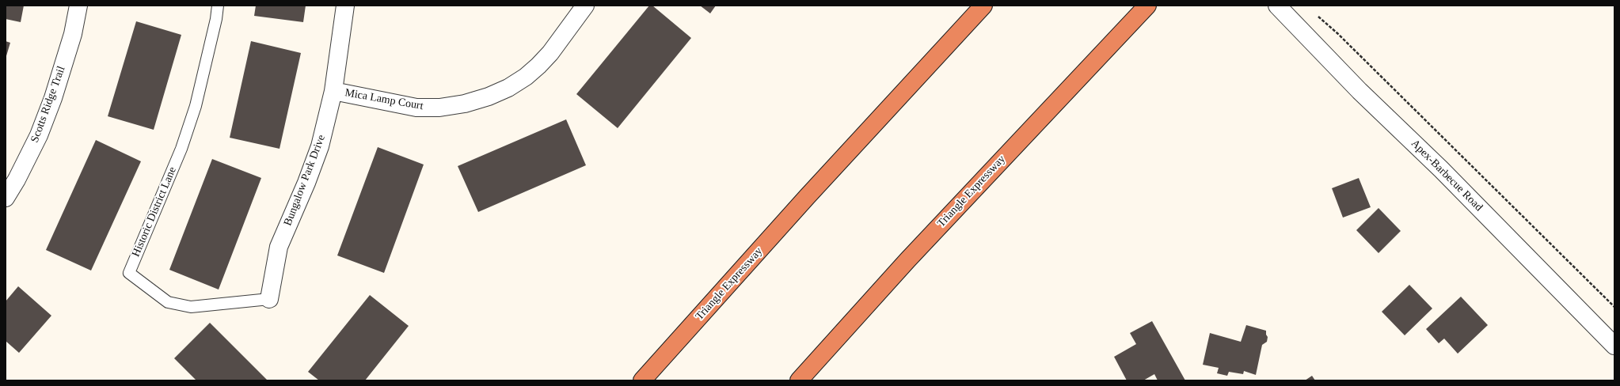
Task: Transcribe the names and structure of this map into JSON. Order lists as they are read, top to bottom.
{
  "streets": {
    "highway": ["Triangle Expressway"],
    "street": [
      "Mica Lamp Court",
      "Scotts Ridge Trail",
      "Apex-Barbecue Road",
      "Bungalow Park Drive"
    ],
    "lane": ["Historic District Lane"]
  },
  "crossings": [
    ["Mica Lamp Court", "Bungalow Park Drive"],
    ["Bungalow Park Drive", "Historic District Lane"]
  ]
}
